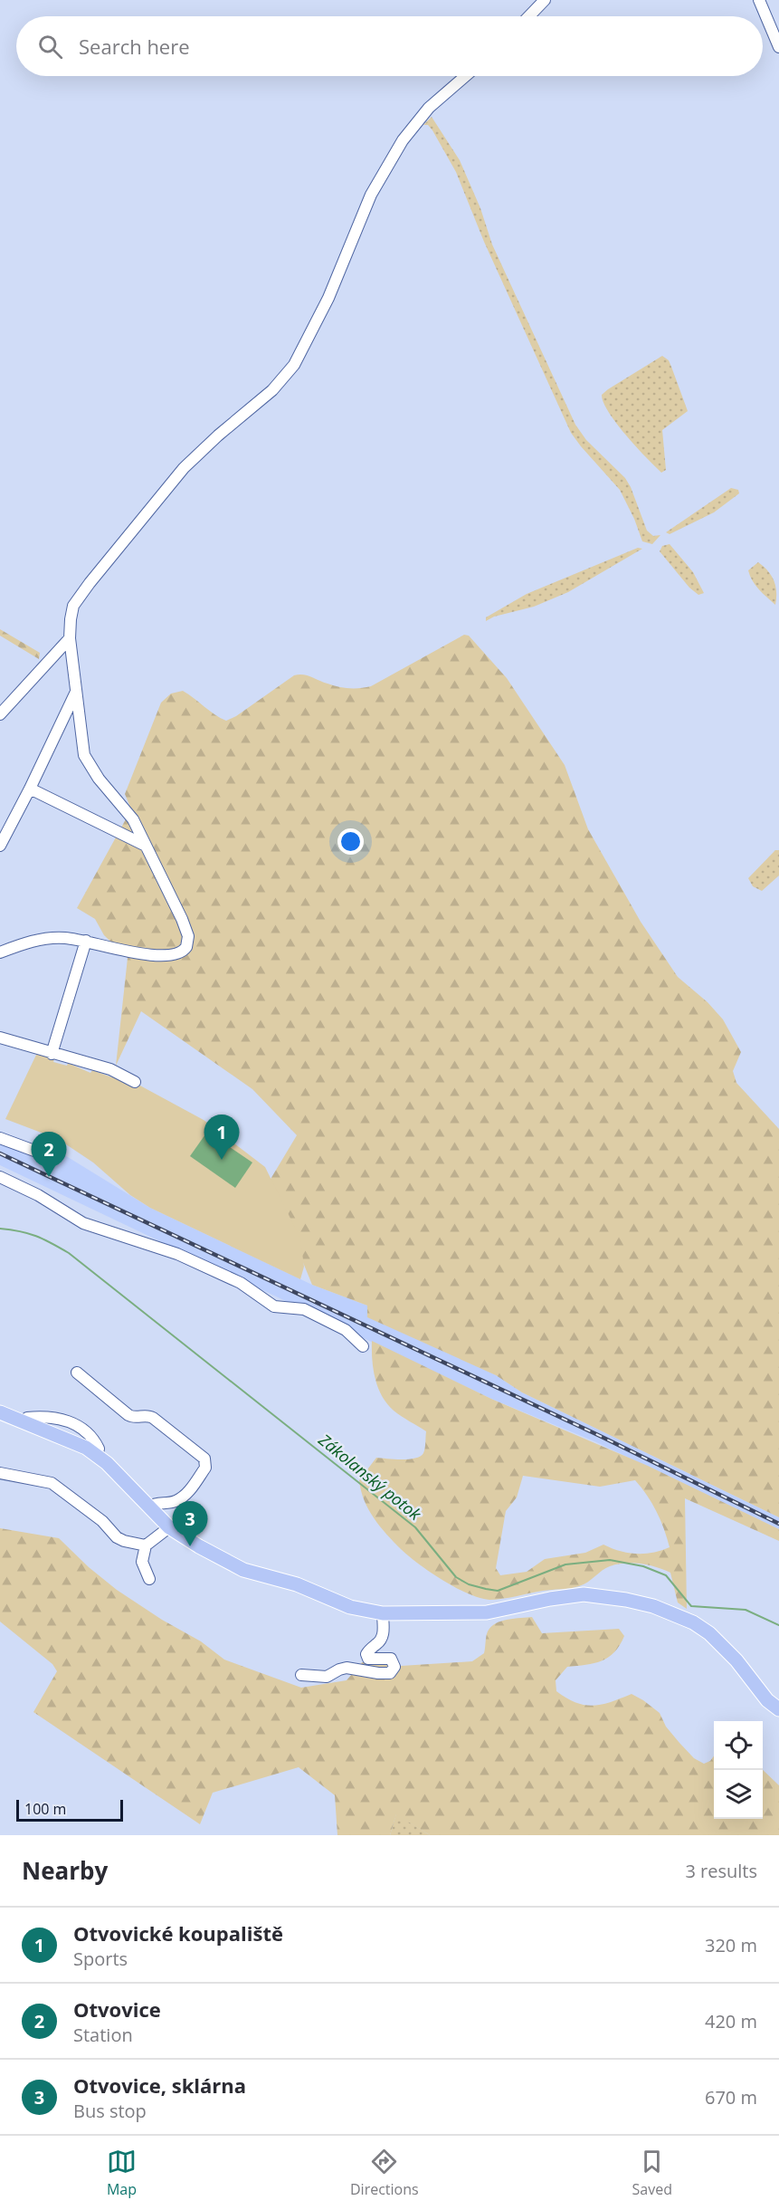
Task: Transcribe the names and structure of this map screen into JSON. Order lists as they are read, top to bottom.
{
  "water": ["Zákolanský potok"],
  "scale_bar": "100 m",
  "page": {
    "search": "Search here",
    "pins": ["1", "2", "3"],
    "scale": "100 m",
    "heading": ["Nearby", "3 results"],
    "list": [
      {
        "mark": "1",
        "name": "Otvovické koupaliště",
        "note": "Sports",
        "value": "320 m"
      },
      {
        "mark": "2",
        "name": "Otvovice",
        "note": "Station",
        "value": "420 m"
      },
      {
        "mark": "3",
        "name": "Otvovice, sklárna",
        "note": "Bus stop",
        "value": "670 m"
      }
    ],
    "nav": ["Map", "Directions", "Saved"]
  }
}
